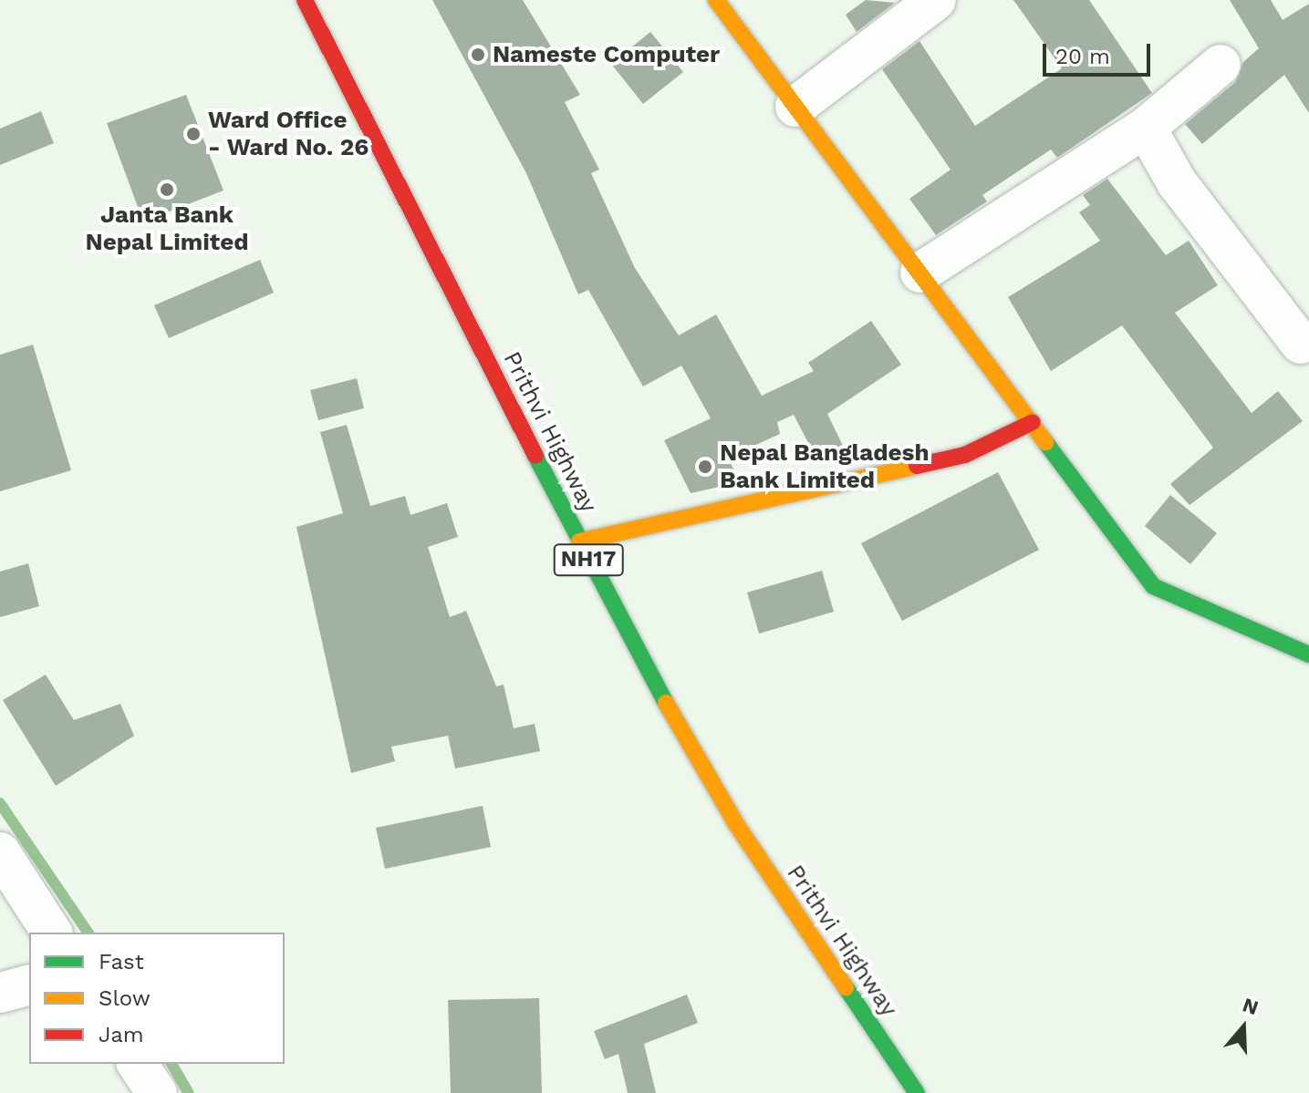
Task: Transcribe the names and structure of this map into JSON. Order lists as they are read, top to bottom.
{
  "streets": {
    "main road": ["Prithvi Highway", "NH17"]
  },
  "places": [
    "Nameste Computer",
    "Ward Office - Ward No. 26",
    "Janta Bank Nepal Limited",
    "Nepal Bangladesh Bank Limited"
  ],
  "legend": ["Fast", "Slow", "Jam"],
  "scale_bar": "20 m",
  "north": "top"
}
